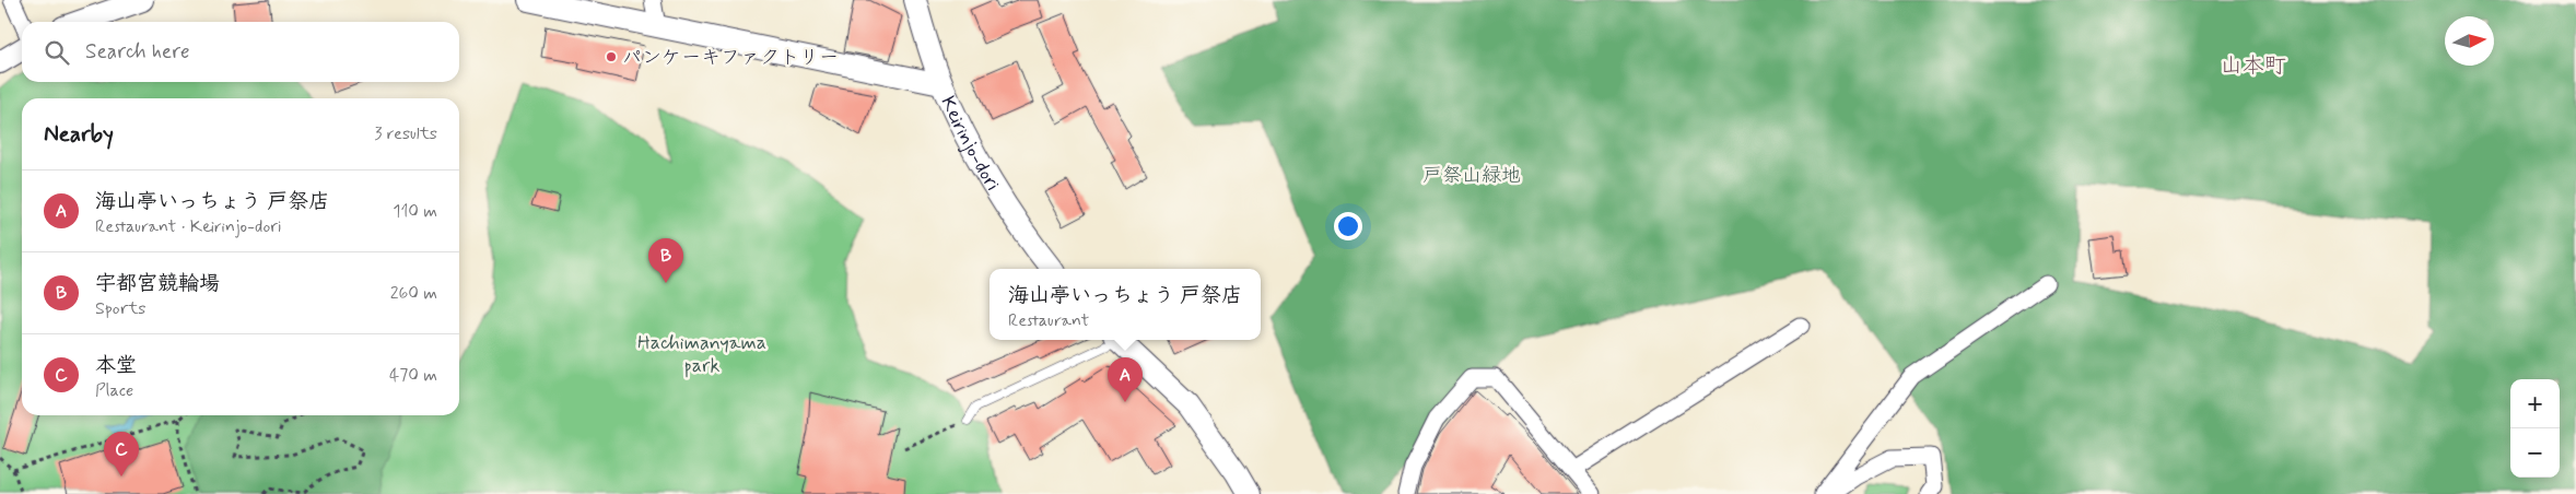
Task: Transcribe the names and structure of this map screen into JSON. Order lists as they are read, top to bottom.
{
  "streets": {
    "street": ["Keirinjo-dori"]
  },
  "districts": ["山本町"],
  "parks": ["戸祭山緑地", "Hachimanyama park"],
  "places": ["パンケーキファクトリー"],
  "north": "right",
  "page": {
    "search": "Search here",
    "heading": ["Nearby", "3 results"],
    "list": [
      {
        "mark": "A",
        "name": "海山亭いっちょう 戸祭店",
        "note": "Restaurant · Keirinjo-dori",
        "value": "110 m"
      },
      {
        "mark": "B",
        "name": "宇都宮競輪場",
        "note": "Sports",
        "value": "260 m"
      },
      {
        "mark": "C",
        "name": "本堂",
        "note": "Place",
        "value": "470 m"
      }
    ],
    "pins": ["B", "A", "C"],
    "popup": ["海山亭いっちょう 戸祭店", "Restaurant"],
    "map_buttons": ["+", "−"]
  }
}
